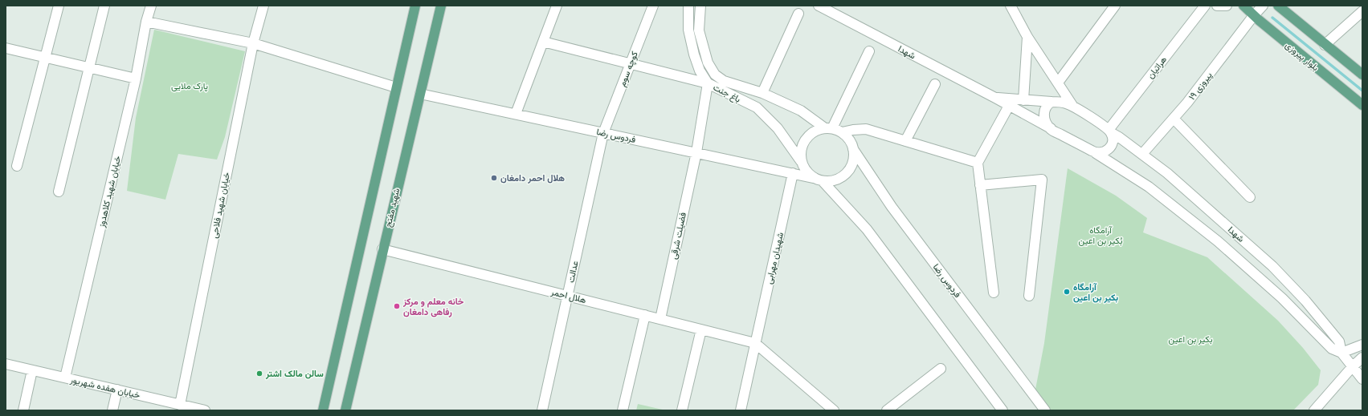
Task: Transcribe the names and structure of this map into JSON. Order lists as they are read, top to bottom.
{
  "streets": {
    "main road": ["بلوار پیروزی", "شهید مفتح"],
    "street": [
      "شهدا",
      "هراتیان",
      "کوچه سوم",
      "پیروزی ۱۹",
      "باغ جنت",
      "فردوس رضا",
      "خیابان شهید کلاهدوز",
      "خیابان شهید فلاحی",
      "فضیلت شرقی",
      "شهیدان مهرابی",
      "عدالت",
      "هلال احمر",
      "خیابان هفده شهریور"
    ]
  },
  "crossings": [
    ["شهدا", "هراتیان"],
    ["شهدا", "پیروزی ۱۹"],
    ["بلوار پیروزی", "پیروزی ۱۹"],
    ["کوچه سوم", "فردوس رضا"],
    ["کوچه سوم", "عدالت"],
    ["باغ جنت", "فردوس رضا"],
    ["باغ جنت", "فضیلت شرقی"],
    ["فردوس رضا", "شهید مفتح"],
    ["فردوس رضا", "فضیلت شرقی"],
    ["فردوس رضا", "شهیدان مهرابی"],
    ["فردوس رضا", "عدالت"],
    ["خیابان شهید کلاهدوز", "خیابان هفده شهریور"],
    ["خیابان شهید فلاحی", "خیابان هفده شهریور"],
    ["شهید مفتح", "هلال احمر"],
    ["فضیلت شرقی", "هلال احمر"],
    ["شهیدان مهرابی", "هلال احمر"],
    ["عدالت", "هلال احمر"]
  ],
  "parks": ["پارک ملایی", "آرامگاه بُکیر بن اعین", "بکیر بن اعین"],
  "places": [
    "هلال احمر دامغان",
    "آرامگاه بکیر بن اعین",
    "خانه معلم و مرکز رفاهی دامغان",
    "سالن مالک اشتر"
  ]
}
